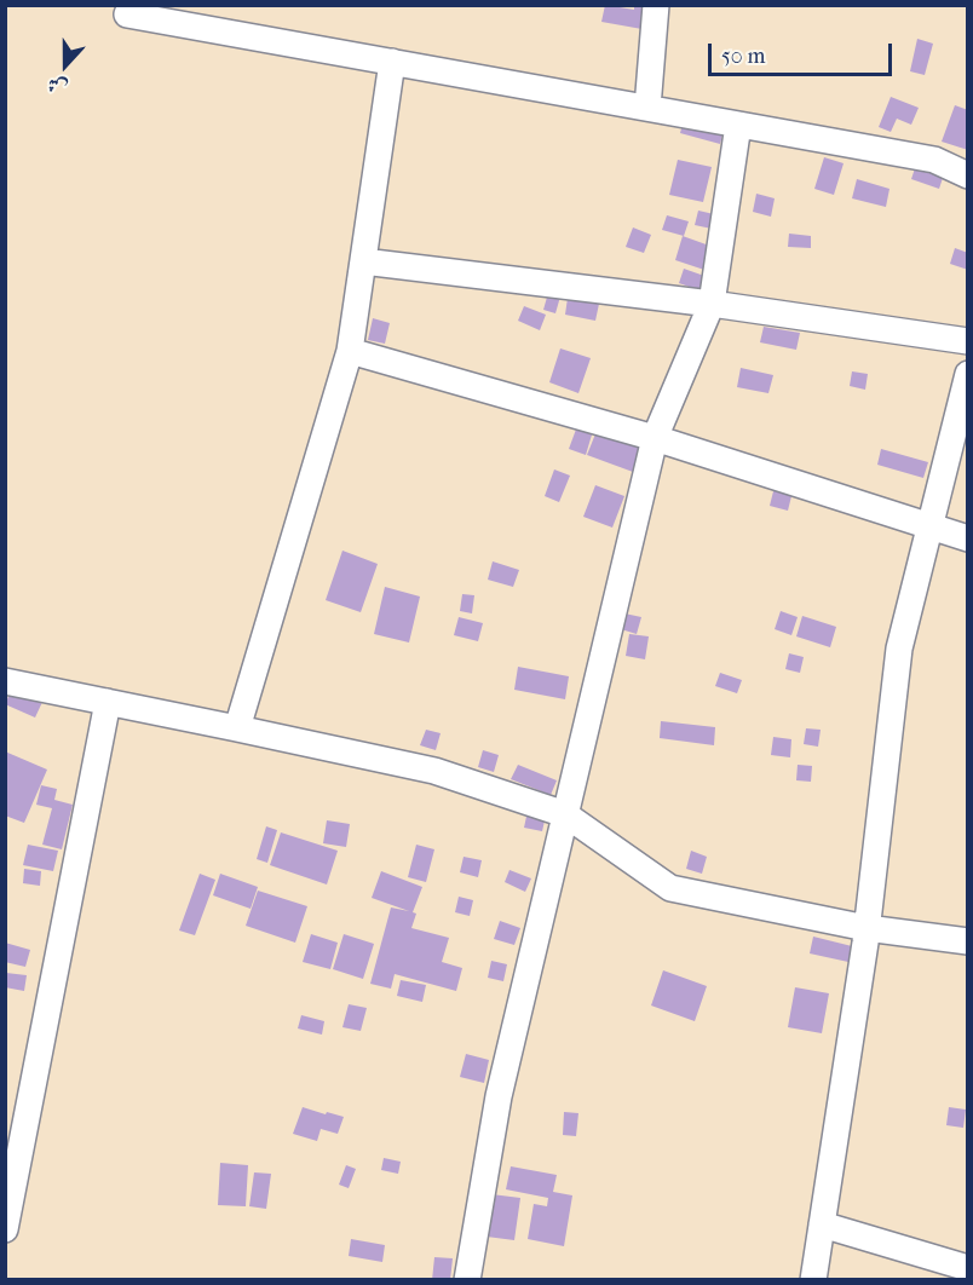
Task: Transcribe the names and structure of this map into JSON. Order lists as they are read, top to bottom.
{
  "scale_bar": "50 m",
  "north": "bottom"
}
